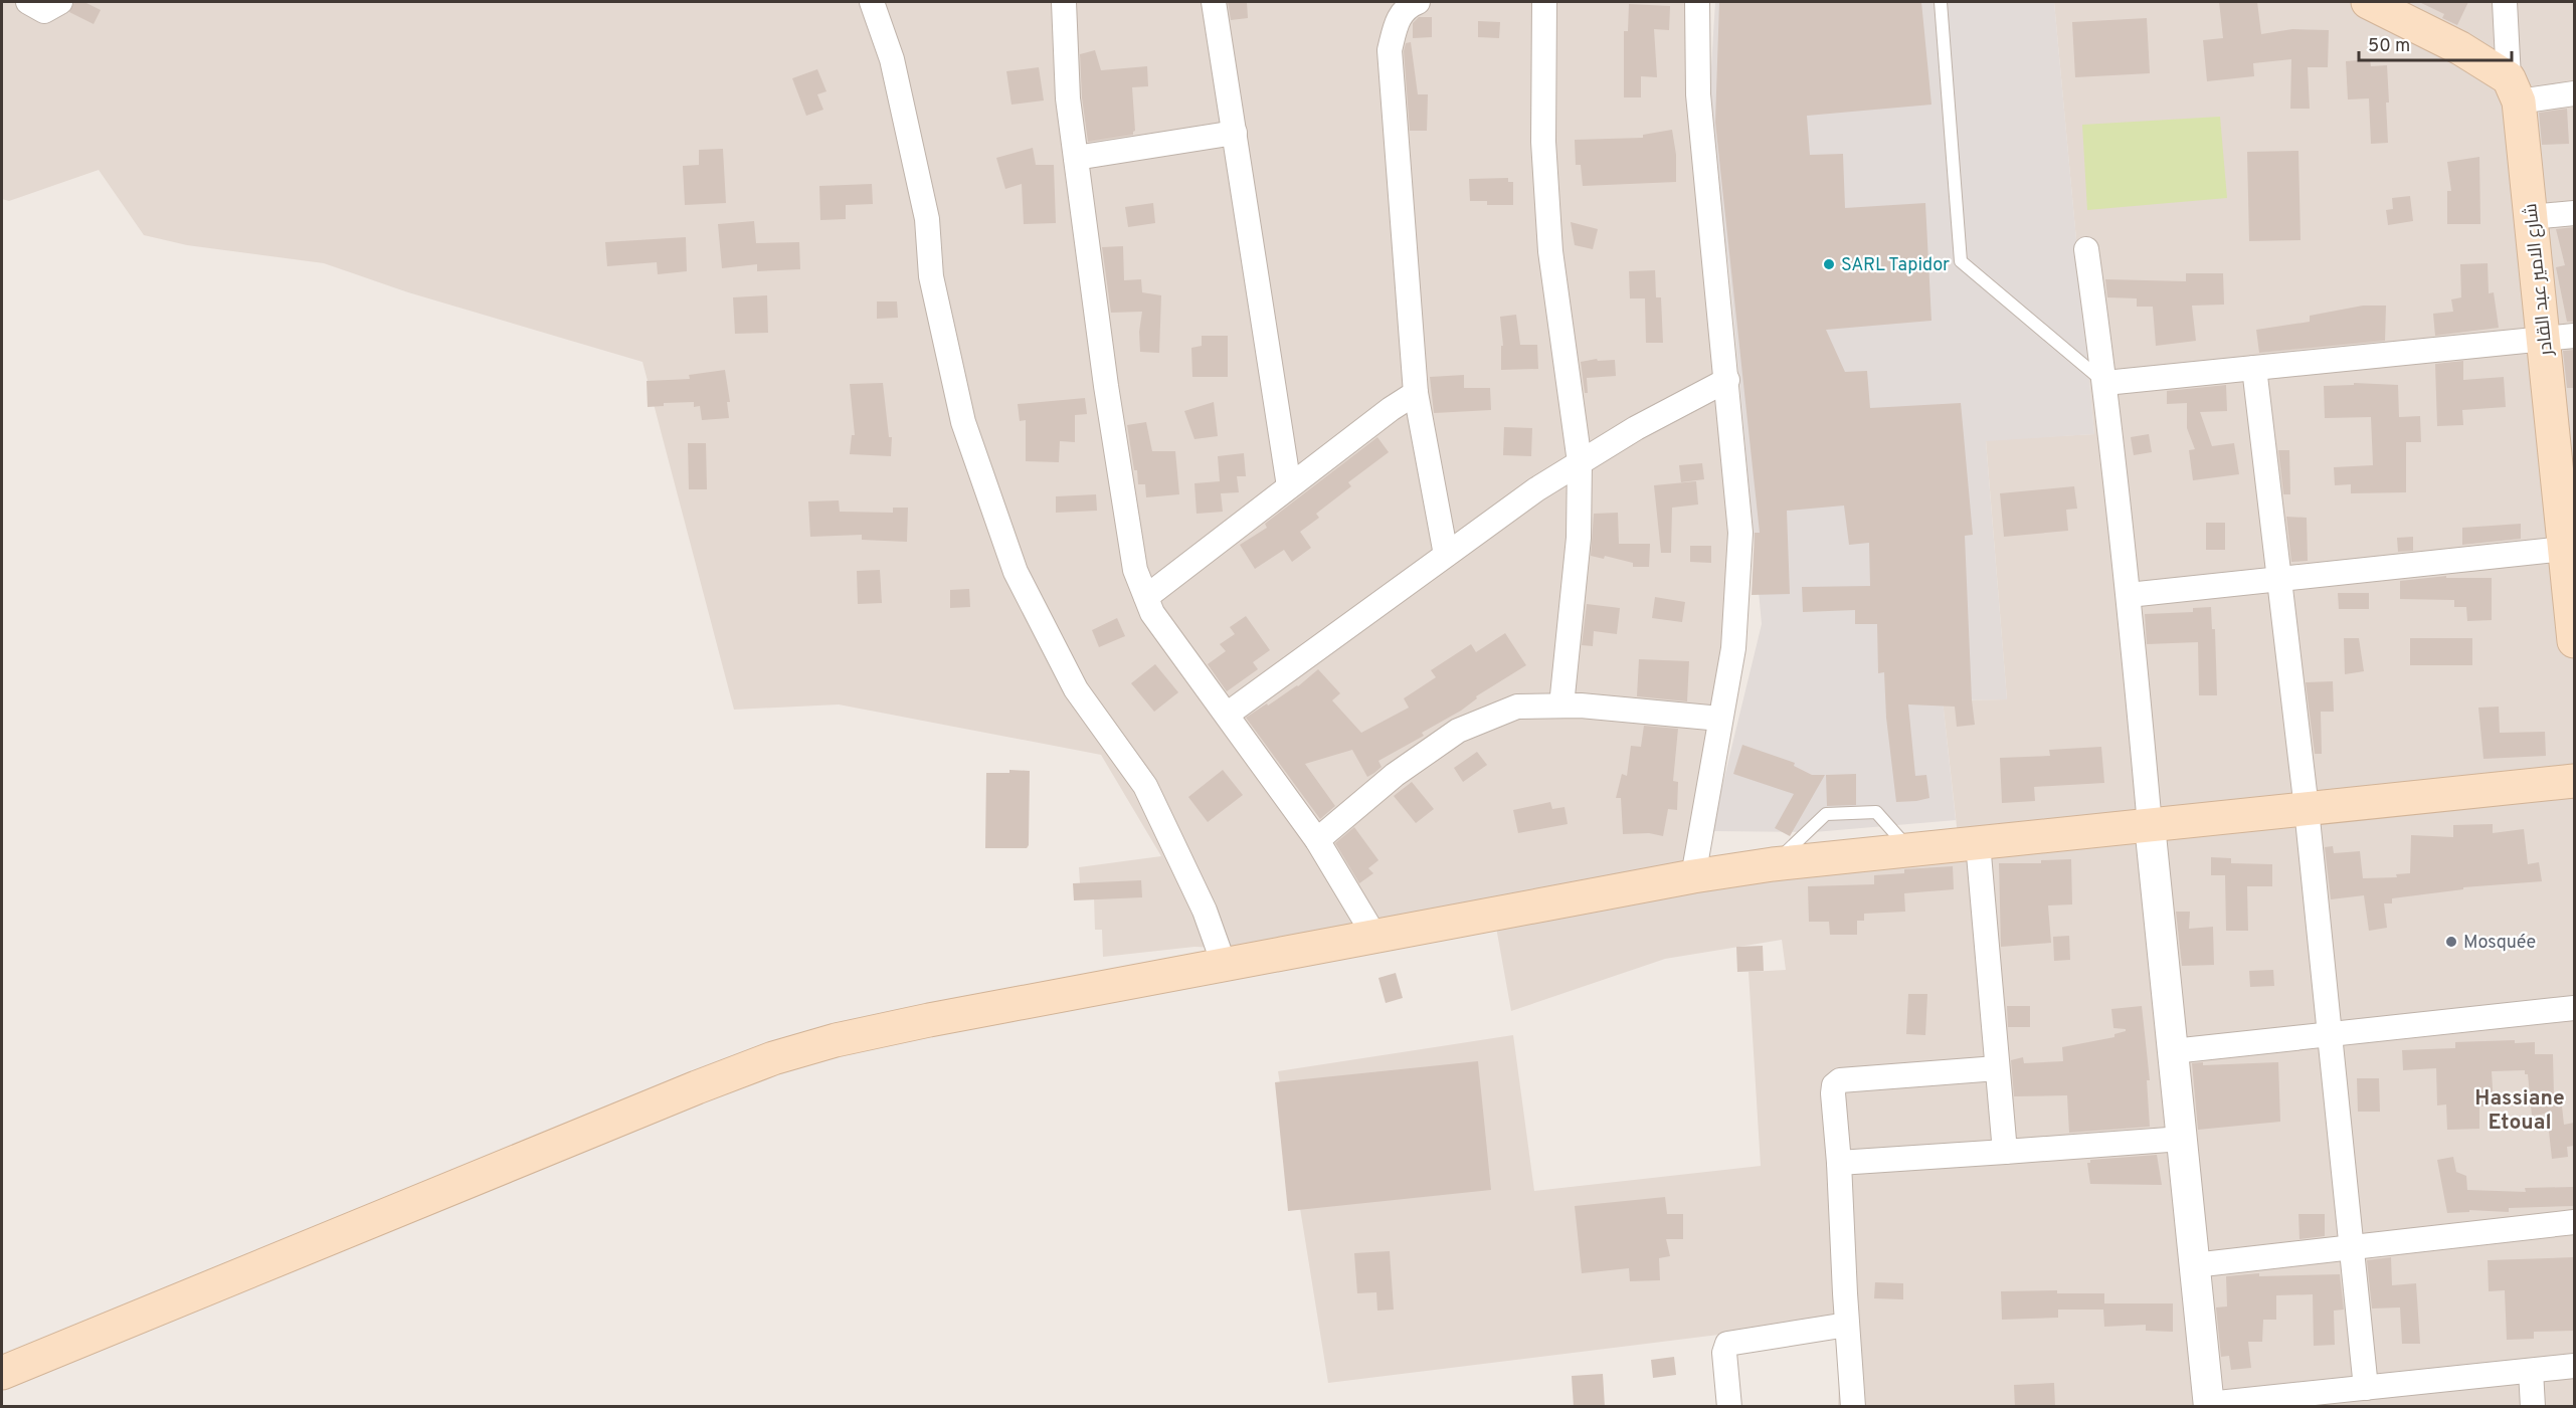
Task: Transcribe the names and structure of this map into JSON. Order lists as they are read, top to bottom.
{
  "streets": {
    "main road": ["شارع الامير عبد القادر"]
  },
  "districts": ["Hassiane Etoual"],
  "places": ["SARL Tapidor", "Mosquée"],
  "scale_bar": "50 m"
}
